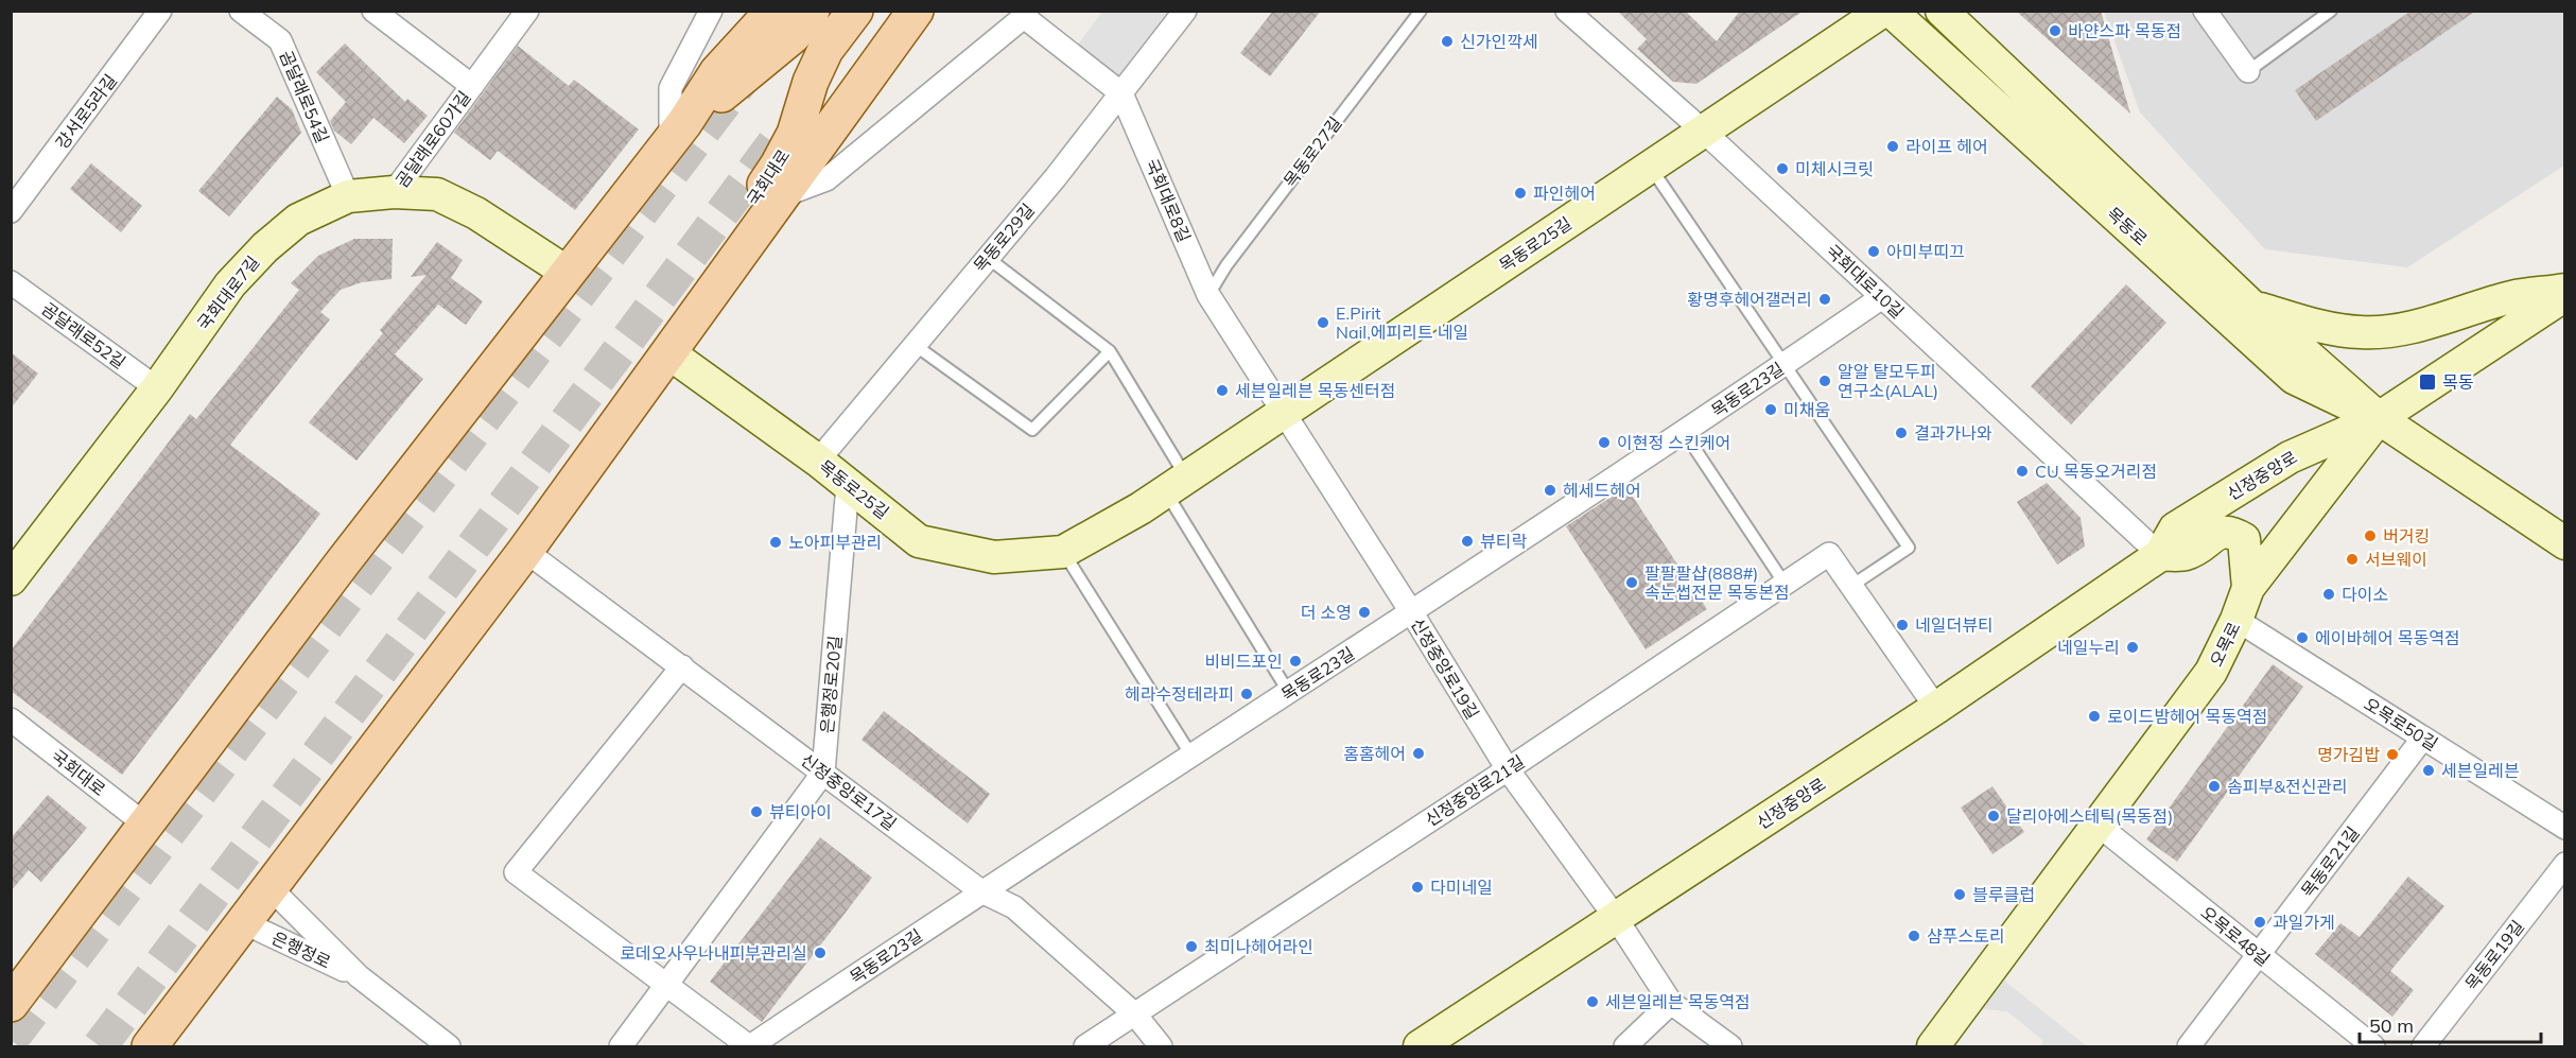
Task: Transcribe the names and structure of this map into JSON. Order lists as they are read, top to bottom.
{
  "streets": {
    "main road": ["국회대로"],
    "street": [
      "곰달래로54길",
      "강서로5라길",
      "곰달래로60가길",
      "국회대로8길",
      "목동로",
      "목동로29길",
      "목동로25길",
      "국회대로10길",
      "국회대로7길",
      "곰달래로52길",
      "목동로23길",
      "신정중앙로",
      "오목로",
      "신정중앙로19길",
      "은행정로20길",
      "오목로50길",
      "신정중앙로21길",
      "신정중앙로17길",
      "목동로21길",
      "오목로48길",
      "은행정로",
      "목동로19길"
    ],
    "lane": ["목동로27길"]
  },
  "crossings": [
    ["곰달래로54길", "국회대로7길"],
    ["곰달래로60가길", "국회대로7길"],
    ["목동로27길", "국회대로8길"],
    ["국회대로", "목동로25길"],
    ["국회대로8길", "목동로29길"],
    ["국회대로8길", "목동로25길"],
    ["국회대로8길", "신정중앙로19길"],
    ["목동로", "신정중앙로"],
    ["목동로", "오목로"],
    ["목동로29길", "목동로25길"],
    ["목동로25길", "국회대로10길"],
    ["목동로25길", "신정중앙로19길"],
    ["목동로25길", "은행정로20길"],
    ["국회대로10길", "목동로23길"],
    ["국회대로10길", "신정중앙로"],
    ["국회대로7길", "곰달래로52길"],
    ["목동로23길", "신정중앙로19길"],
    ["목동로23길", "신정중앙로17길"],
    ["신정중앙로", "오목로"],
    ["신정중앙로", "신정중앙로19길"],
    ["신정중앙로", "신정중앙로21길"],
    ["오목로", "오목로50길"],
    ["오목로", "오목로48길"],
    ["신정중앙로19길", "신정중앙로21길"],
    ["은행정로20길", "신정중앙로17길"],
    ["오목로50길", "목동로21길"],
    ["신정중앙로21길", "신정중앙로17길"],
    ["목동로21길", "오목로48길"]
  ],
  "places": {
    "other": [
      "바얀스파 목동점",
      "신가인깍세",
      "라이프 헤어",
      "미체시크릿",
      "파인헤어",
      "아미부띠끄",
      "황명후헤어갤러리",
      "E.Pirit Nail,에피리트 네일",
      "알알 탈모두피 연구소(ALAL)",
      "세븐일레븐 목동센터점",
      "미채움",
      "결과가나와",
      "이현정 스킨케어",
      "CU 목동오거리점",
      "헤세드헤어",
      "버거킹",
      "뷰티락",
      "노아피부관리",
      "서브웨이",
      "팔팔팔샵(888#) 속눈썹전문 목동본점",
      "다이소",
      "더 소영",
      "네일더뷰티",
      "에이바헤어 목동역점",
      "네일누리",
      "비비드포인",
      "헤라수정테라피",
      "로이드밤헤어 목동역점",
      "홈홈헤어",
      "명가김밥",
      "세븐일레븐",
      "솜피부&전신관리",
      "뷰티아이",
      "달리아에스테틱(목동점)",
      "다미네일",
      "블루클럽",
      "과일가게",
      "샴푸스토리",
      "최미나헤어라인",
      "로데오사우나내피부관리실",
      "세븐일레븐 목동역점"
    ],
    "transit": ["목동"]
  },
  "scale_bar": "50 m"
}
